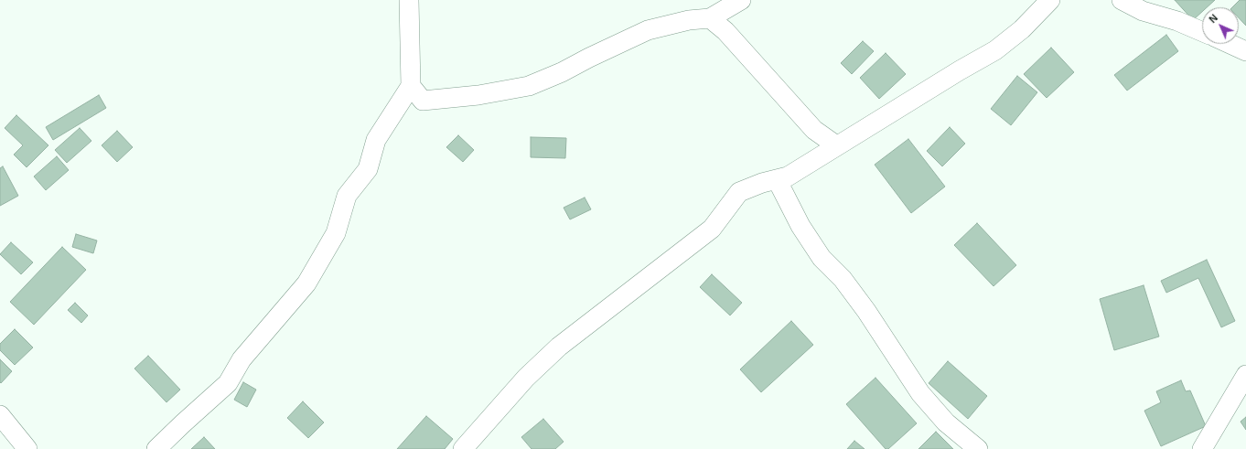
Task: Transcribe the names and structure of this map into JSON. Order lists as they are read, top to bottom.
{
  "north": "top left"
}
